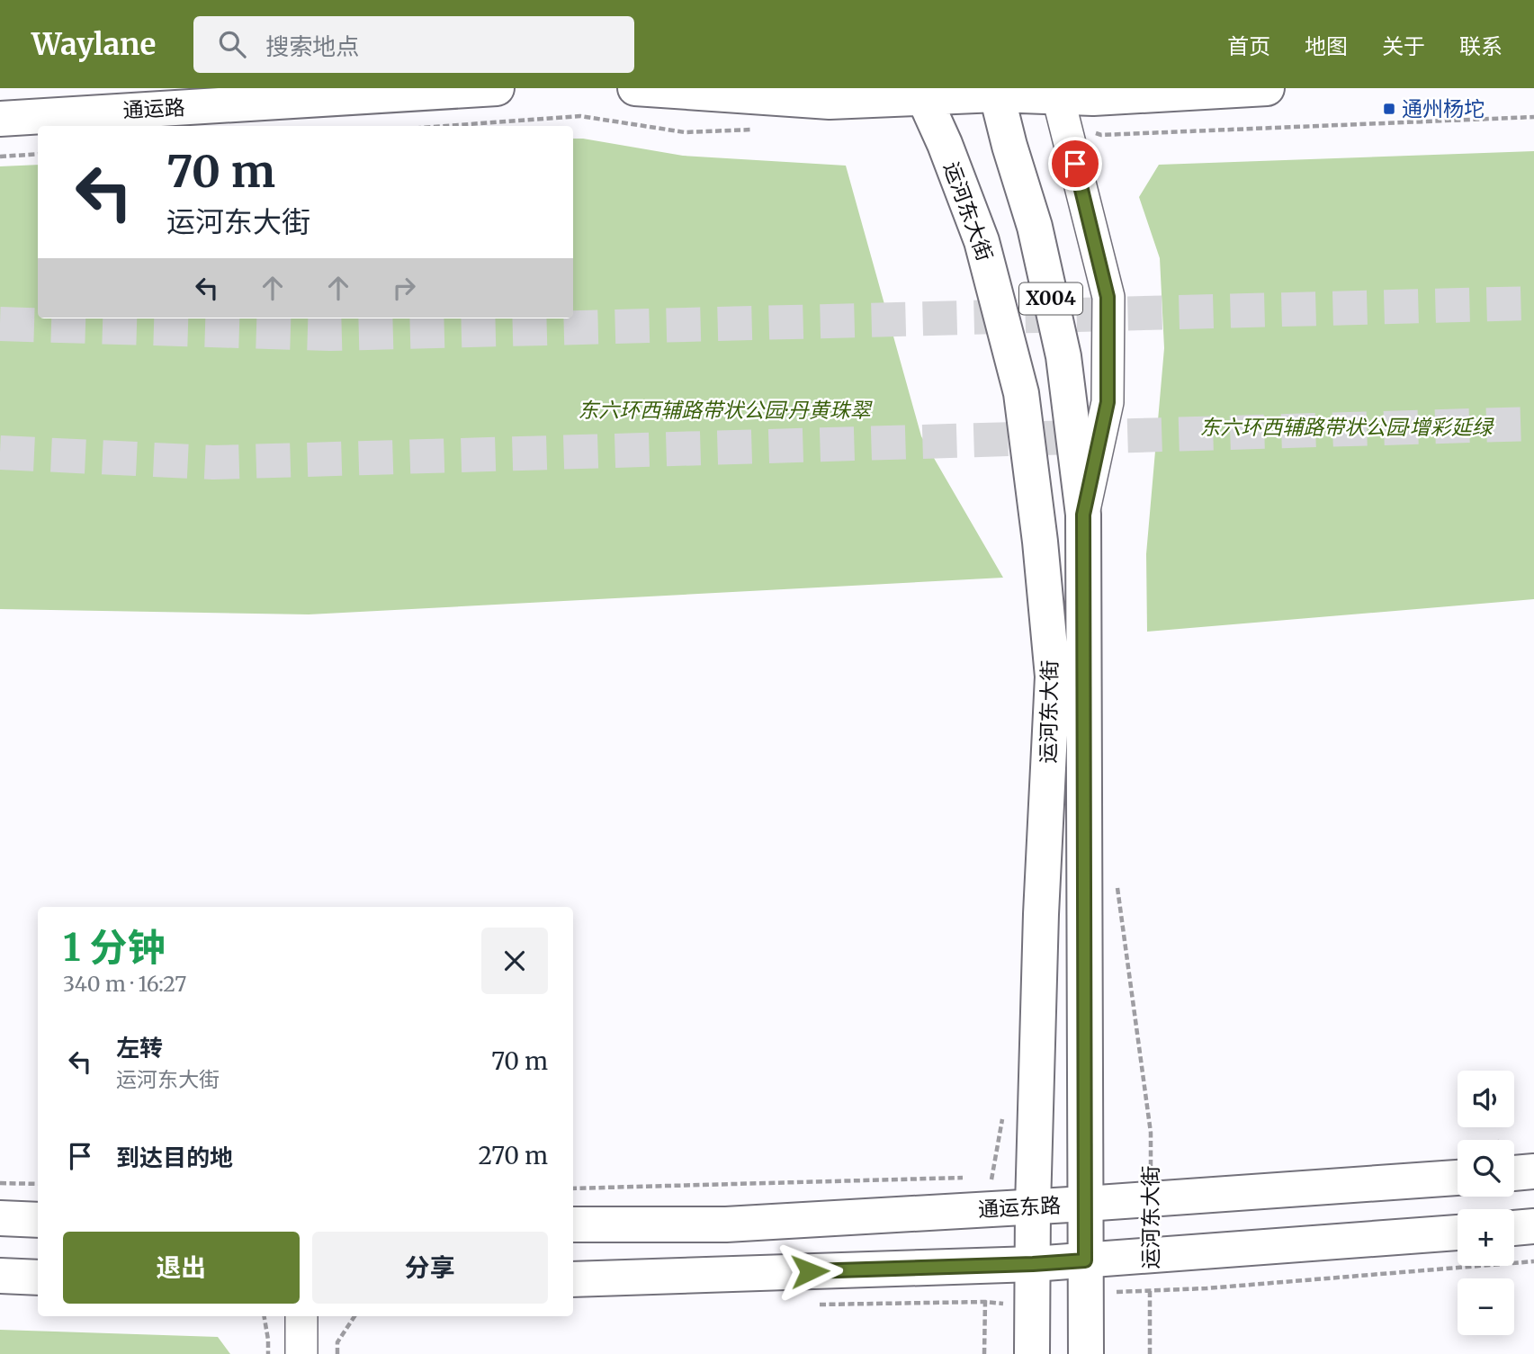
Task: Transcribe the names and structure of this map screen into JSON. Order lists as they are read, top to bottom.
{
  "streets": {
    "main road": [
      "通运路",
      "运河东大街",
      "X004",
      "通运东路"
    ]
  },
  "crossings": [
    ["运河东大街", "通运东路"]
  ],
  "parks": ["东六环西辅路带状公园·丹黄珠翠", "东六环西辅路带状公园·增彩延绿"],
  "places": {
    "transit": ["通州杨坨"]
  },
  "page": {
    "header": "Waylane",
    "search": "搜索地点",
    "nav": [
      "首页",
      "地图",
      "关于",
      "联系"
    ],
    "turn": ["70 m", "运河东大街"],
    "heading": ["1 分钟", "340 m · 16:27"],
    "list": [
      {
        "name": "左转",
        "note": "运河东大街",
        "value": "70 m"
      },
      {
        "name": "到达目的地",
        "value": "270 m"
      }
    ],
    "map_buttons": ["+", "−"],
    "buttons": ["退出", "分享"]
  }
}
